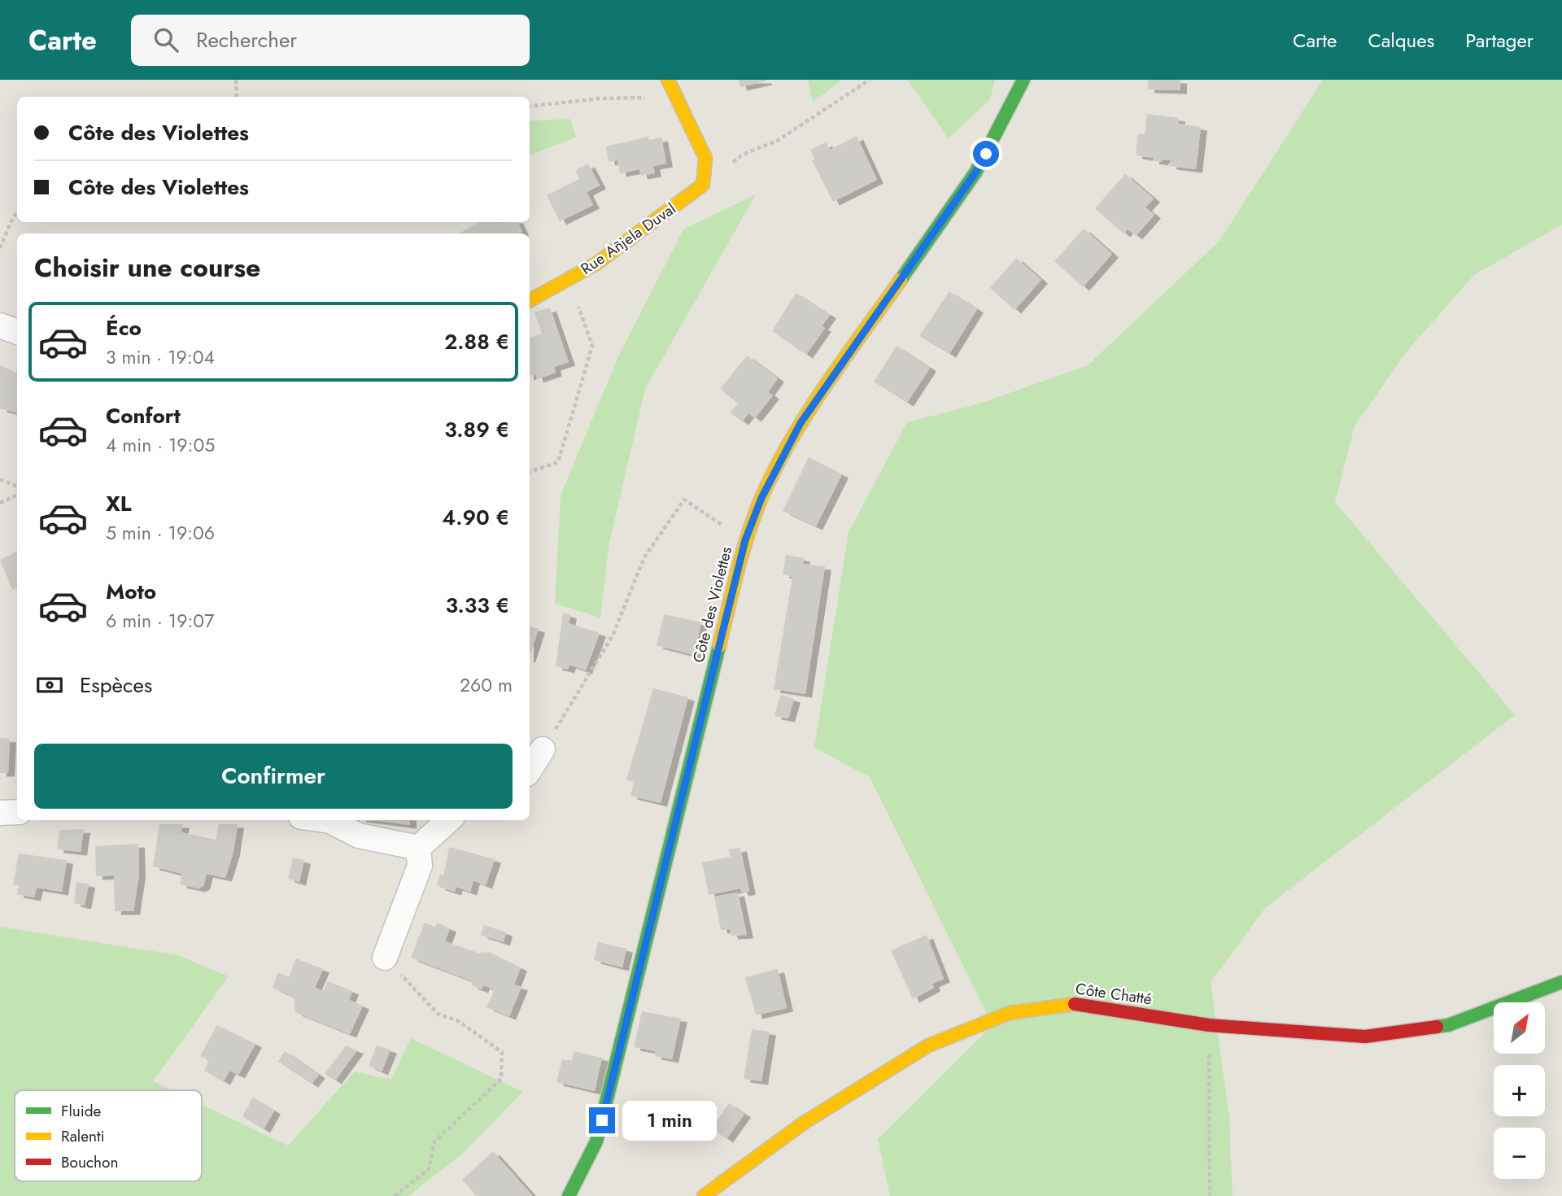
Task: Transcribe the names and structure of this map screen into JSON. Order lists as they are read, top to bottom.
{
  "streets": {
    "street": ["Rue Añjela Duval", "Côte des Violettes", "Côte Chatté"]
  },
  "legend": ["Fluide", "Ralenti", "Bouchon"],
  "north": "top right",
  "page": {
    "header": "Carte",
    "search": "Rechercher",
    "nav": ["Carte", "Calques", "Partager"],
    "banner": ["Côte des Violettes", "Côte des Violettes"],
    "heading": "Choisir une course",
    "list": [
      {
        "name": "Éco",
        "note": "3 min · 19:04",
        "value": "2.88 €"
      },
      {
        "name": "Confort",
        "note": "4 min · 19:05",
        "value": "3.89 €"
      },
      {
        "name": "XL",
        "note": "5 min · 19:06",
        "value": "4.90 €"
      },
      {
        "name": "Moto",
        "note": "6 min · 19:07",
        "value": "3.33 €"
      }
    ],
    "pay": ["Espèces", "260 m"],
    "buttons": "Confirmer",
    "map_buttons": ["+", "−"],
    "bubble": "1 min"
  }
}
